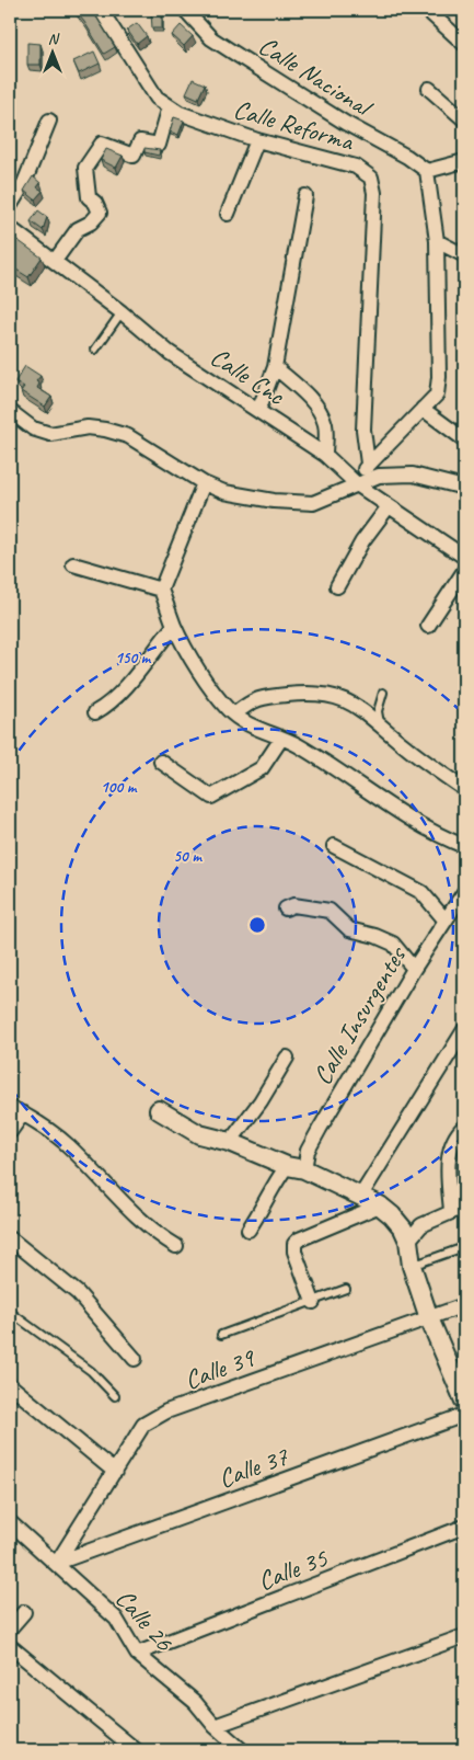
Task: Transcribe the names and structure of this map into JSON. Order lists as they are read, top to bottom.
{
  "streets": {
    "street": [
      "Calle Nacional",
      "Calle Reforma",
      "Calle Cnc",
      "Calle Insurgentes",
      "Calle 39",
      "Calle 37",
      "Calle 35",
      "Calle 26"
    ]
  },
  "crossings": [
    ["Calle 39", "Calle 37"],
    ["Calle 39", "Calle 26"],
    ["Calle 37", "Calle 26"],
    ["Calle 35", "Calle 26"]
  ],
  "north": "top",
  "rings": ["150 m", "100 m", "50 m"]
}
